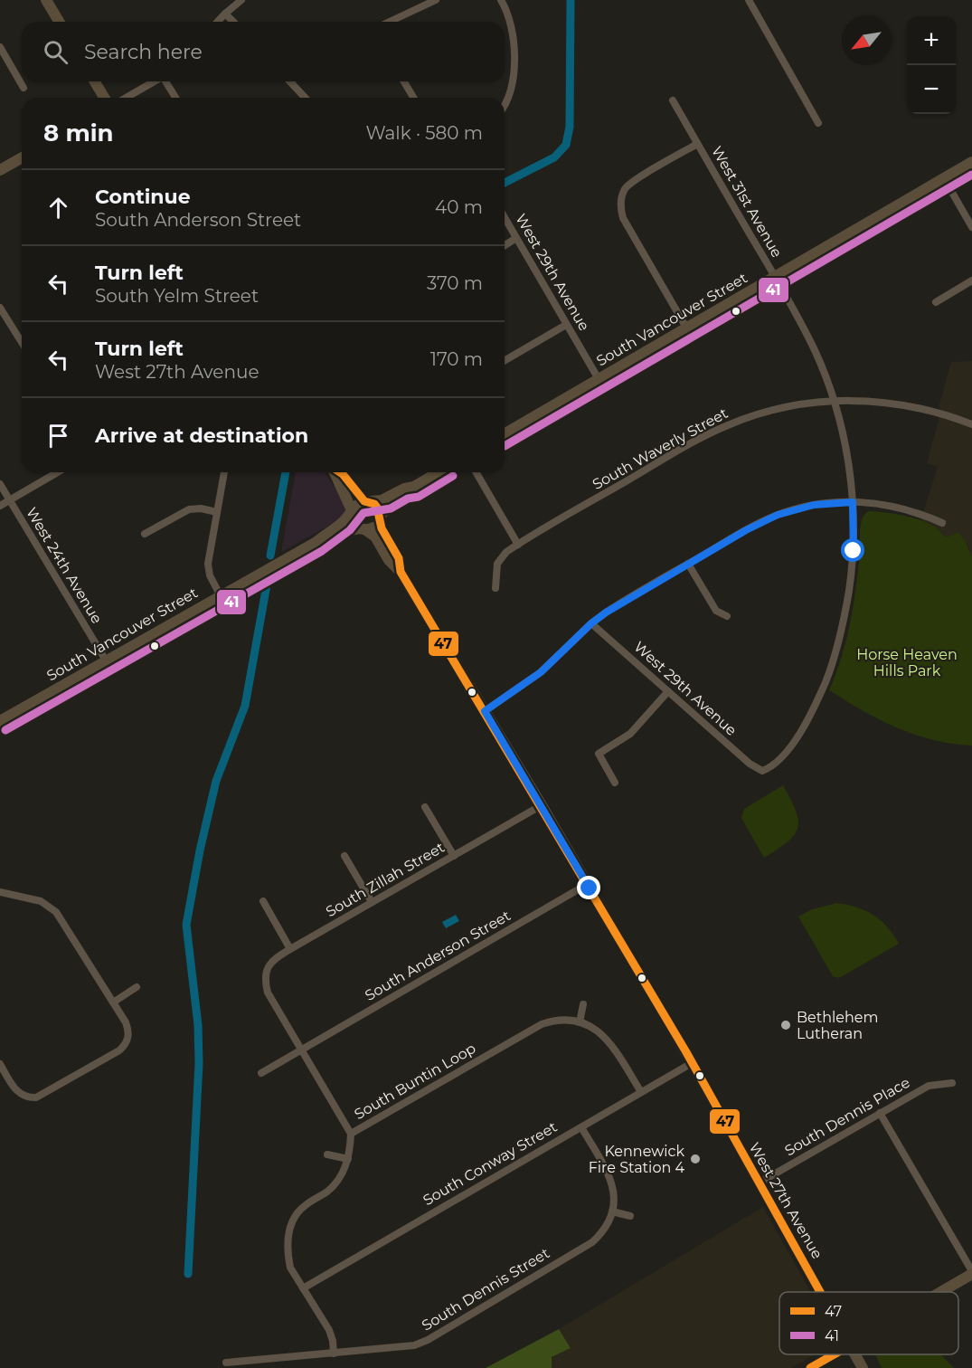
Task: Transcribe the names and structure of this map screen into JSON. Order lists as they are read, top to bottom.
{
  "streets": {
    "street": [
      "West 31st Avenue",
      "West 29th Avenue",
      "South Vancouver Street",
      "South Waverly Street",
      "West 24th Avenue",
      "South Zillah Street",
      "South Anderson Street",
      "South Buntin Loop",
      "South Dennis Place",
      "South Conway Street",
      "West 27th Avenue",
      "South Dennis Street"
    ]
  },
  "crossings": [
    ["West 31st Avenue", "West 29th Avenue"],
    ["West 31st Avenue", "South Vancouver Street"],
    ["West 31st Avenue", "South Waverly Street"],
    ["West 29th Avenue", "South Vancouver Street"],
    ["South Vancouver Street", "West 24th Avenue"],
    ["South Vancouver Street", "West 27th Avenue"],
    ["South Zillah Street", "South Anderson Street"],
    ["South Zillah Street", "West 27th Avenue"],
    ["South Anderson Street", "West 27th Avenue"],
    ["South Buntin Loop", "South Conway Street"],
    ["South Buntin Loop", "South Dennis Street"],
    ["South Dennis Place", "West 27th Avenue"],
    ["South Conway Street", "West 27th Avenue"],
    ["South Conway Street", "South Dennis Street"]
  ],
  "parks": ["Horse Heaven Hills Park"],
  "places": ["Bethlehem Lutheran", "Kennewick Fire Station 4"],
  "lines": ["transit line 41", "transit line 47"],
  "legend": ["47", "41"],
  "north": "bottom left",
  "page": {
    "map_buttons": ["+", "−"],
    "search": "Search here",
    "heading": ["8 min", "Walk · 580 m"],
    "list": [
      ["Continue", "South Anderson Street", "40 m"],
      ["Turn left", "South Yelm Street", "370 m"],
      ["Turn left", "West 27th Avenue", "170 m"],
      "Arrive at destination"
    ]
  }
}
